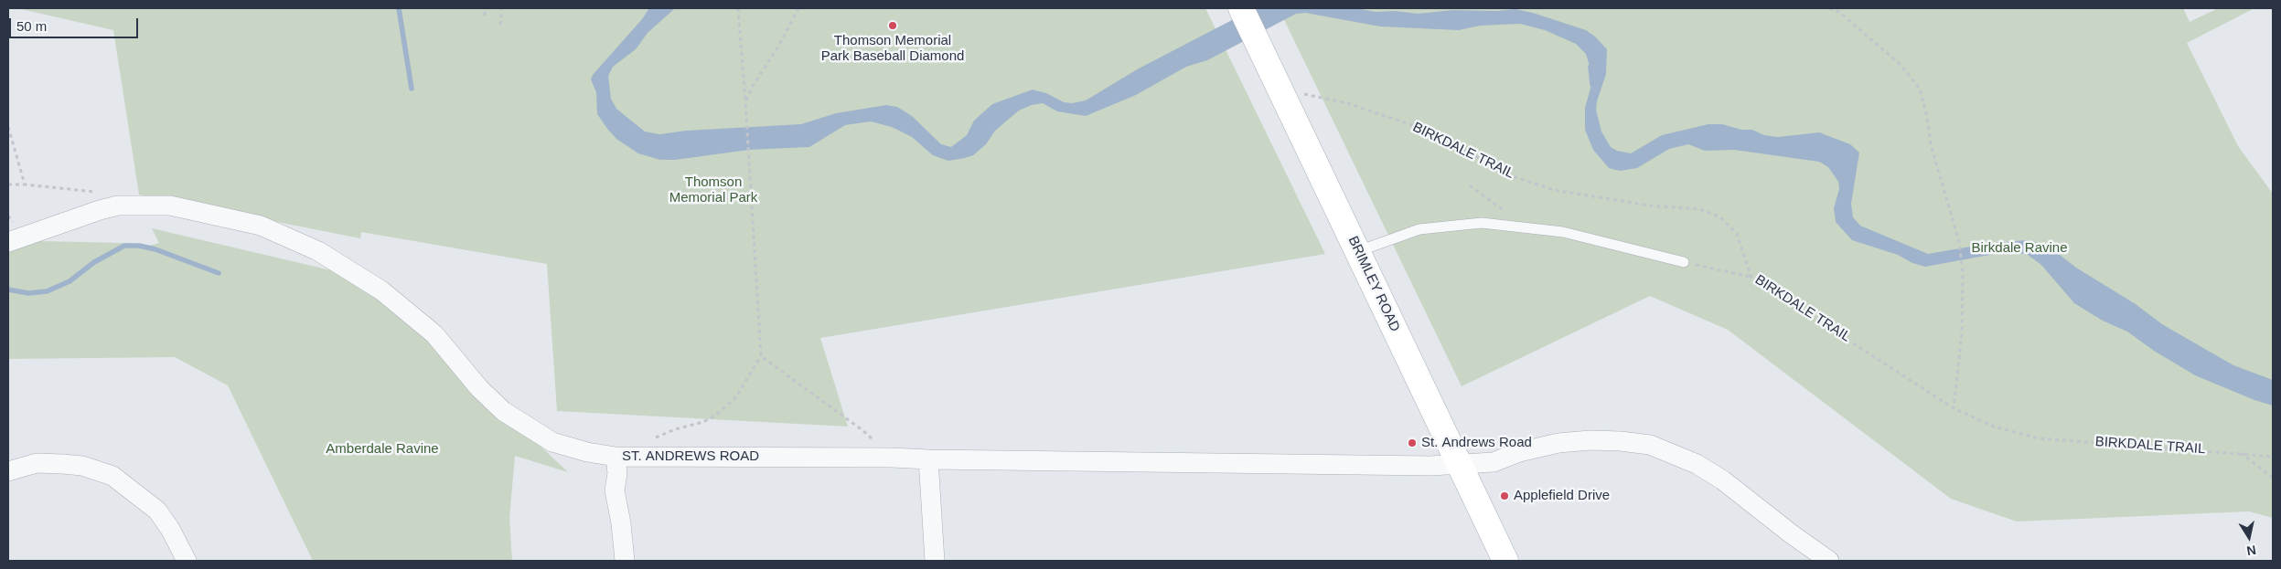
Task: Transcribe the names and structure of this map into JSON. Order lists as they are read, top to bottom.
{
  "streets": {
    "main road": ["BRIMLEY ROAD"],
    "street": ["ST. ANDREWS ROAD"],
    "path": ["BIRKDALE TRAIL"]
  },
  "crossings": [
    ["BIRKDALE TRAIL", "BRIMLEY ROAD"],
    ["BRIMLEY ROAD", "ST. ANDREWS ROAD"]
  ],
  "parks": ["Thomson Memorial Park", "Birkdale Ravine", "Amberdale Ravine"],
  "places": ["Thomson Memorial Park Baseball Diamond", "St. Andrews Road", "Applefield Drive"],
  "scale_bar": "50 m",
  "north": "bottom"
}
